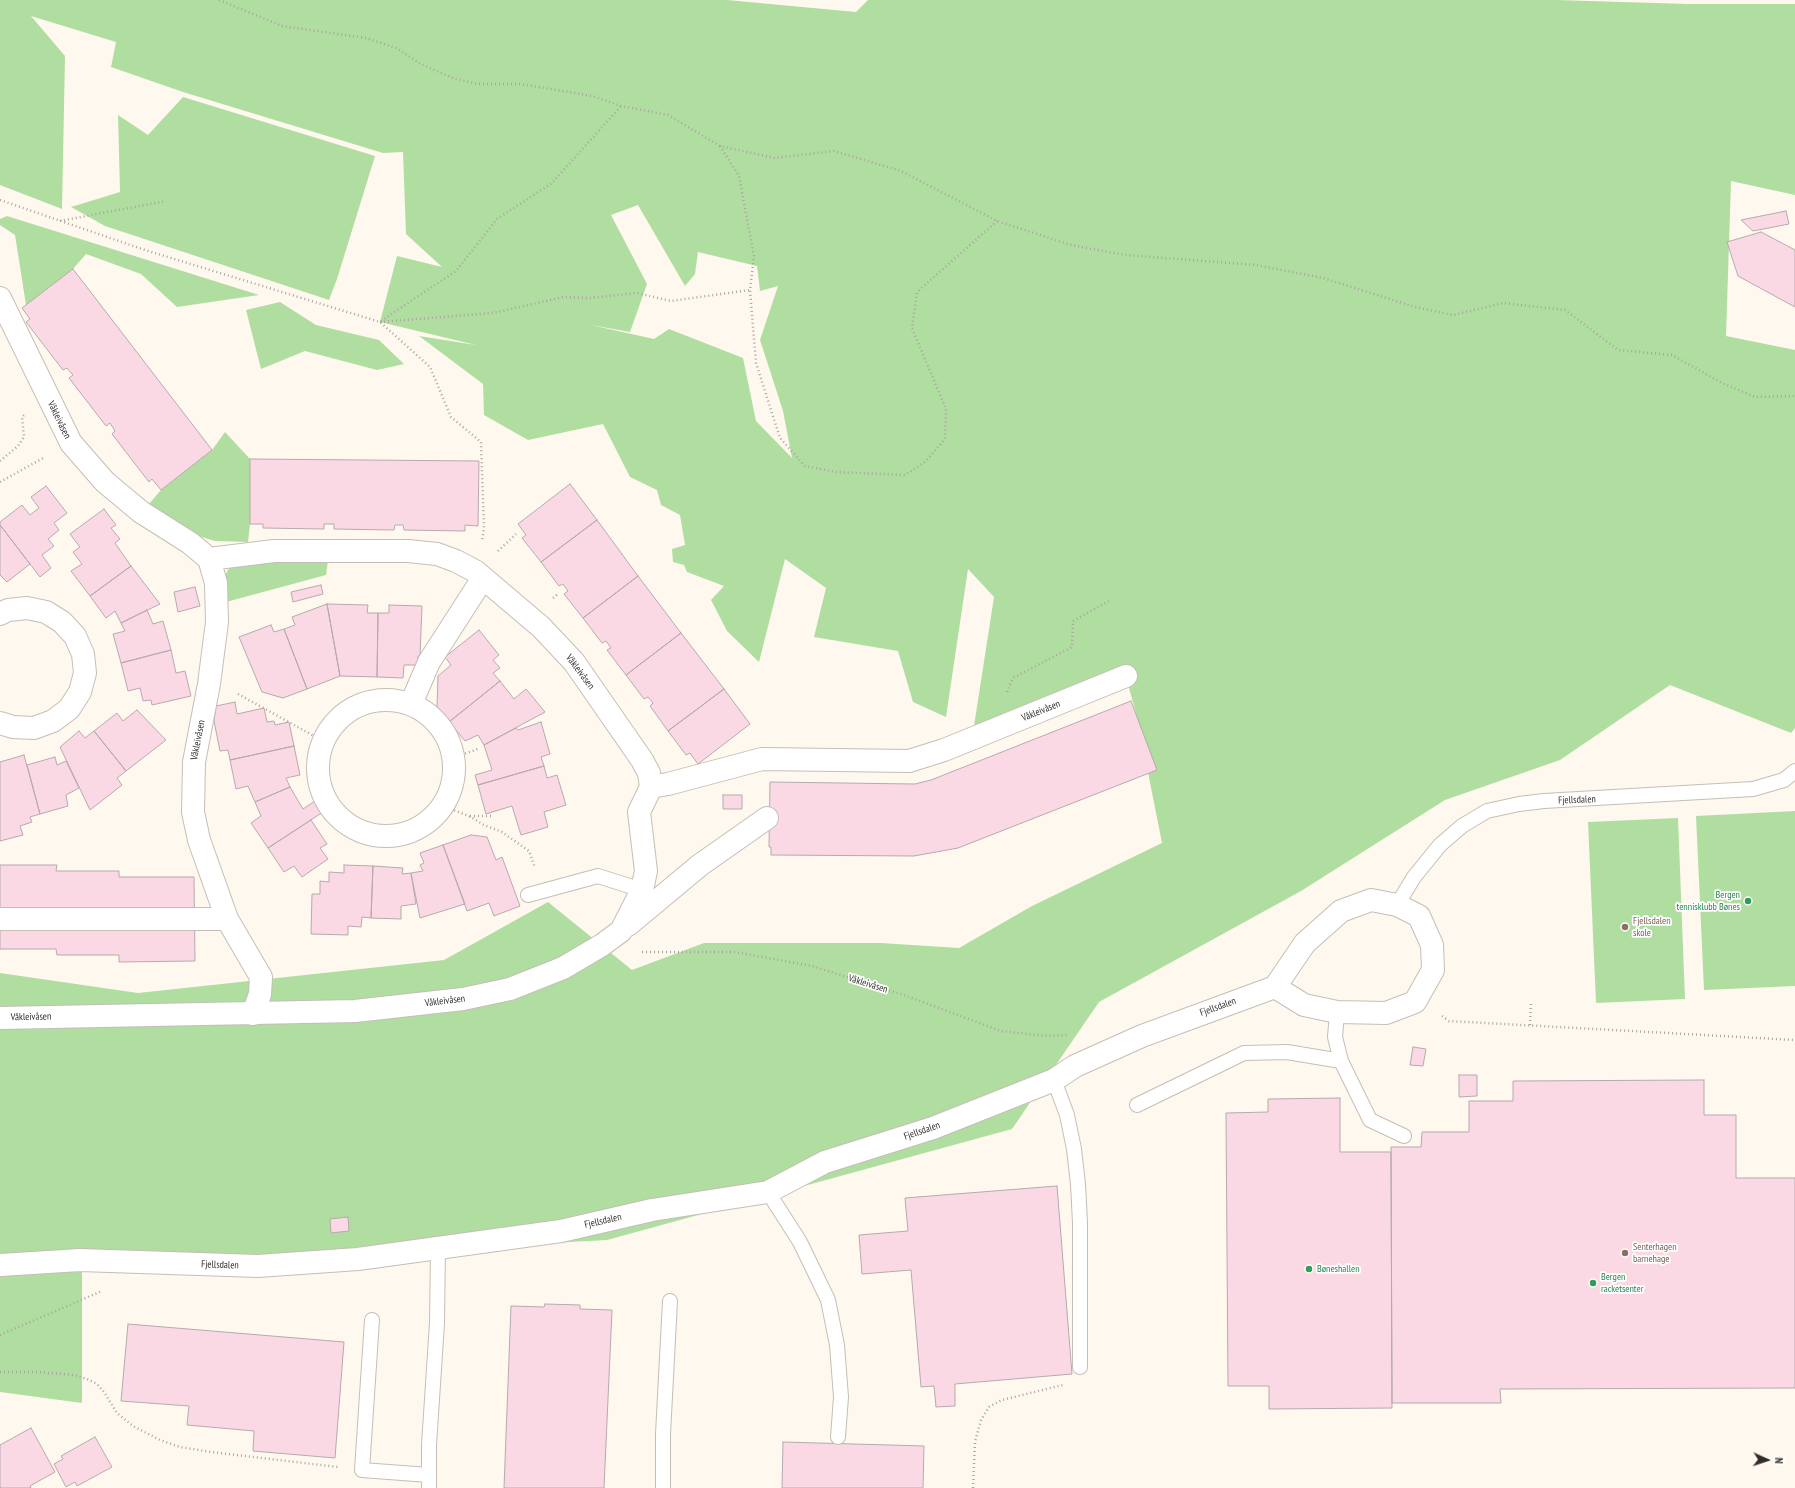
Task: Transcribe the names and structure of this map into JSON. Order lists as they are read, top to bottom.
{
  "streets": {
    "street": ["Våkleivåsen", "Fjellsdalen"]
  },
  "places": [
    "Bergen tennisklubb Bønes",
    "Fjellsdalen skole",
    "Senterhagen barnehage",
    "Bøneshallen",
    "Bergen racketsenter"
  ],
  "north": "right"
}
